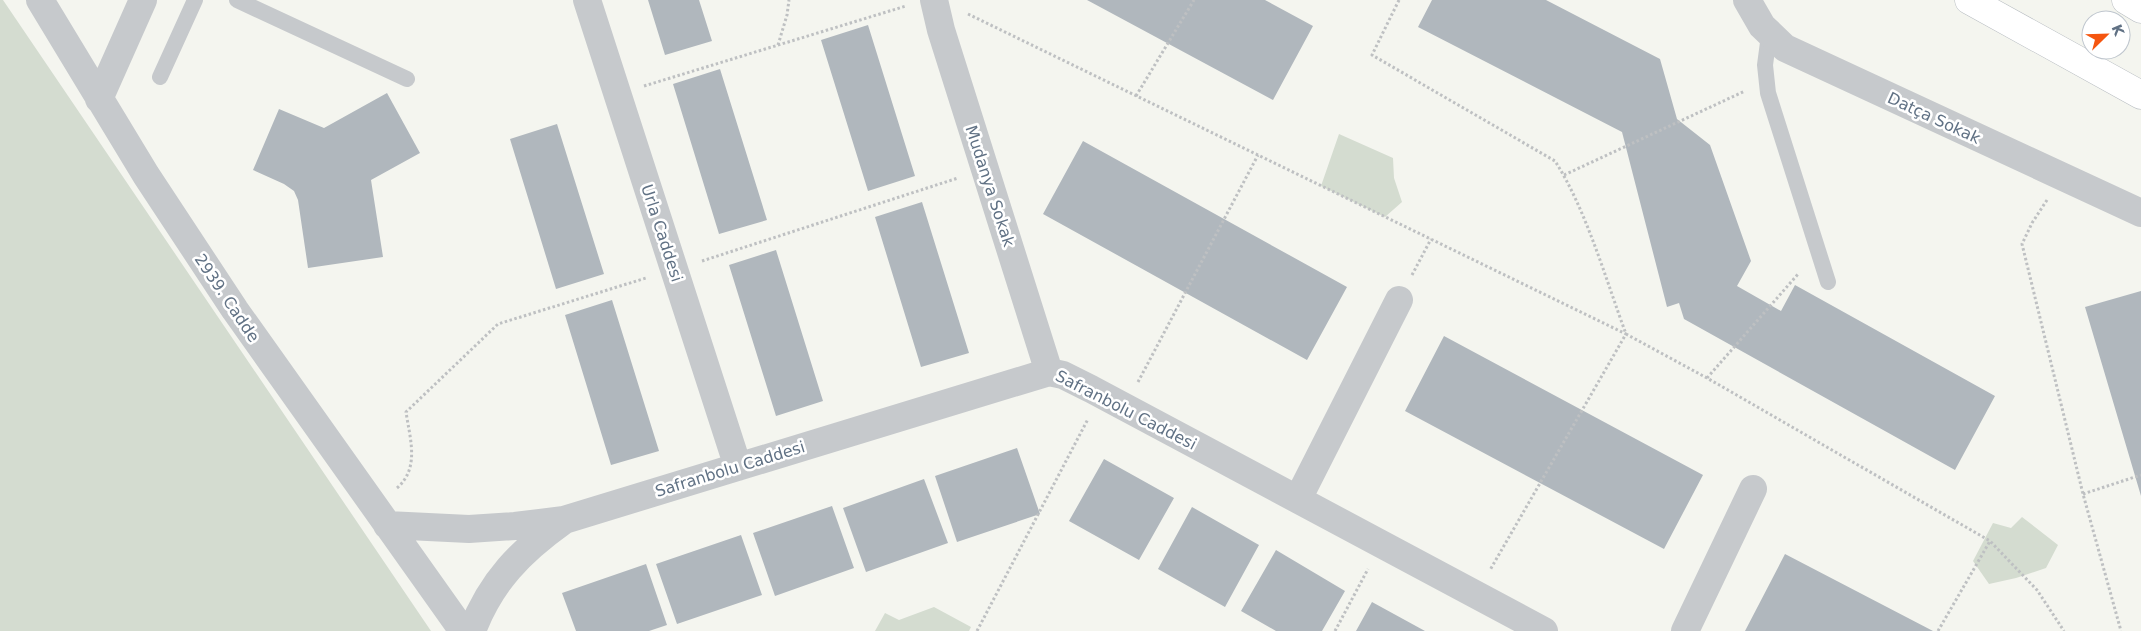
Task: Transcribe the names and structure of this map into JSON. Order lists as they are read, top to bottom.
{
  "streets": {
    "street": [
      "Datça Sokak",
      "Mudanya Sokak",
      "Urla Caddesi",
      "2939. Cadde",
      "Safranbolu Caddesi"
    ]
  },
  "crossings": [
    ["Mudanya Sokak", "Safranbolu Caddesi"],
    ["Urla Caddesi", "Safranbolu Caddesi"],
    ["2939. Cadde", "Safranbolu Caddesi"]
  ],
  "north": "top right"
}
